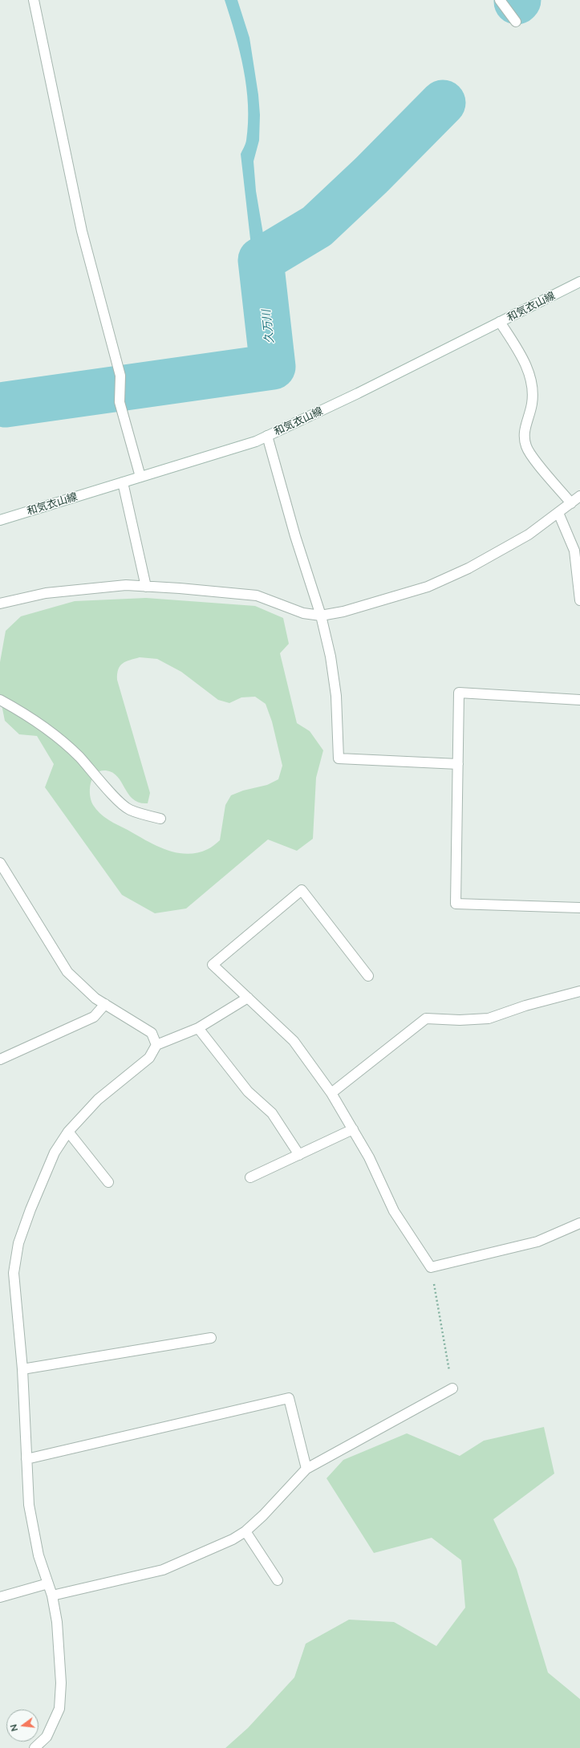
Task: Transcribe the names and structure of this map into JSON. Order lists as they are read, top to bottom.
{
  "streets": {
    "street": ["和気衣山線"]
  },
  "water": ["久万川"],
  "north": "left"
}
